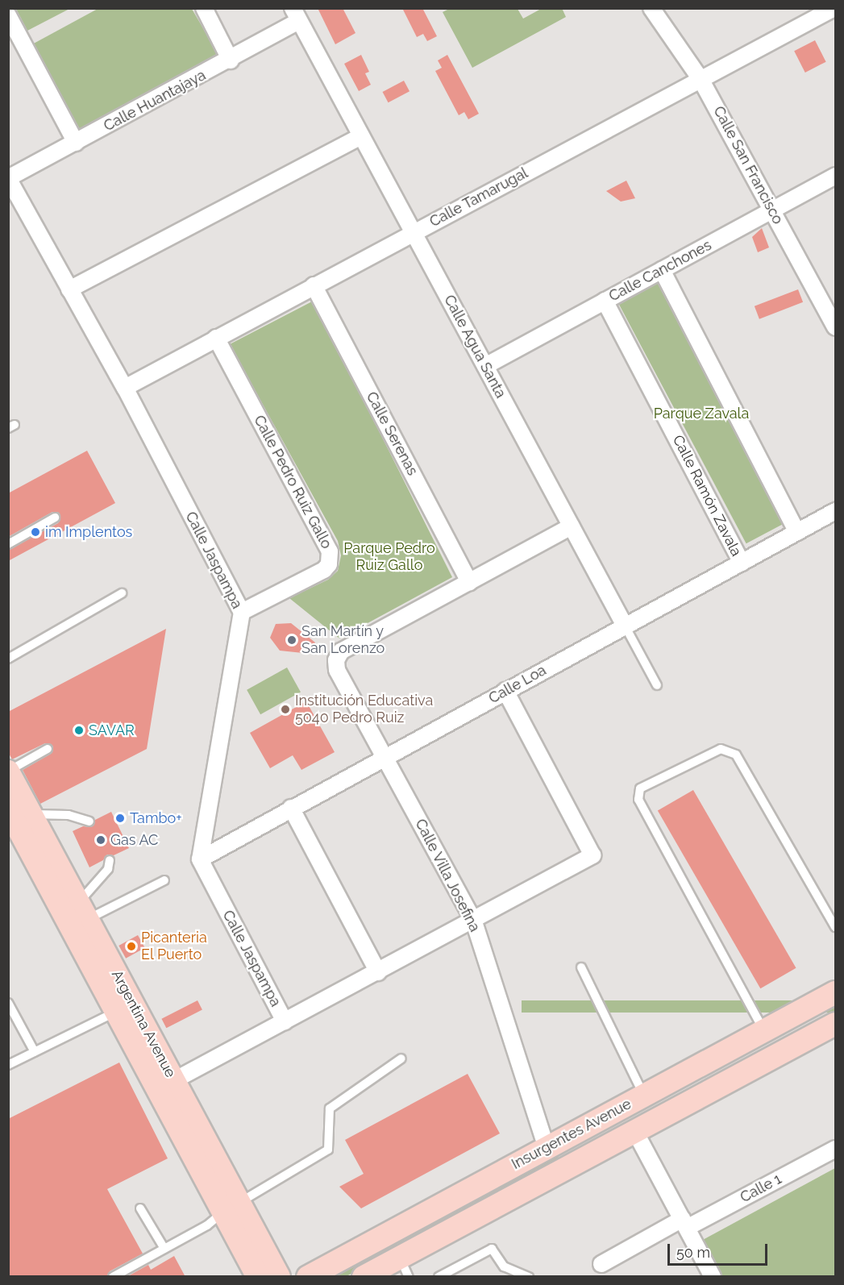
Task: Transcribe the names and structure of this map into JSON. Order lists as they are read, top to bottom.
{
  "streets": {
    "main road": ["Argentina Avenue", "Insurgentes Avenue"],
    "street": [
      "Calle Huantajaya",
      "Calle San Francisco",
      "Calle Tamarugal",
      "Calle Canchones",
      "Calle Agua Santa",
      "Calle Serenas",
      "Calle Pedro Ruiz Gallo",
      "Calle Ramón Zavala",
      "Calle Jaspampa",
      "Calle Loa",
      "Calle Villa Josefina",
      "Calle 1"
    ]
  },
  "crossings": [
    ["Calle Huantajaya", "Calle Agua Santa"],
    ["Calle Huantajaya", "Calle Jaspampa"],
    ["Calle San Francisco", "Calle Tamarugal"],
    ["Calle San Francisco", "Calle Canchones"],
    ["Calle Tamarugal", "Calle Agua Santa"],
    ["Calle Tamarugal", "Calle Serenas"],
    ["Calle Tamarugal", "Calle Pedro Ruiz Gallo"],
    ["Calle Tamarugal", "Calle Jaspampa"],
    ["Calle Canchones", "Calle Agua Santa"],
    ["Calle Canchones", "Calle Ramón Zavala"],
    ["Calle Agua Santa", "Calle Loa"],
    ["Calle Serenas", "Calle Villa Josefina"],
    ["Calle Pedro Ruiz Gallo", "Calle Jaspampa"],
    ["Calle Ramón Zavala", "Calle Loa"],
    ["Calle Jaspampa", "Calle Loa"],
    ["Calle Loa", "Calle Villa Josefina"],
    ["Calle Villa Josefina", "Insurgentes Avenue"]
  ],
  "parks": ["Parque Zavala", "Parque Pedro Ruiz Gallo"],
  "places": [
    "im Implentos",
    "San Martín y San Lorenzo",
    "Institución Educativa 5040 Pedro Ruiz",
    "SAVAR",
    "Tambo+",
    "Gas AC",
    "Picanteria El Puerto"
  ],
  "scale_bar": "50 m"
}
